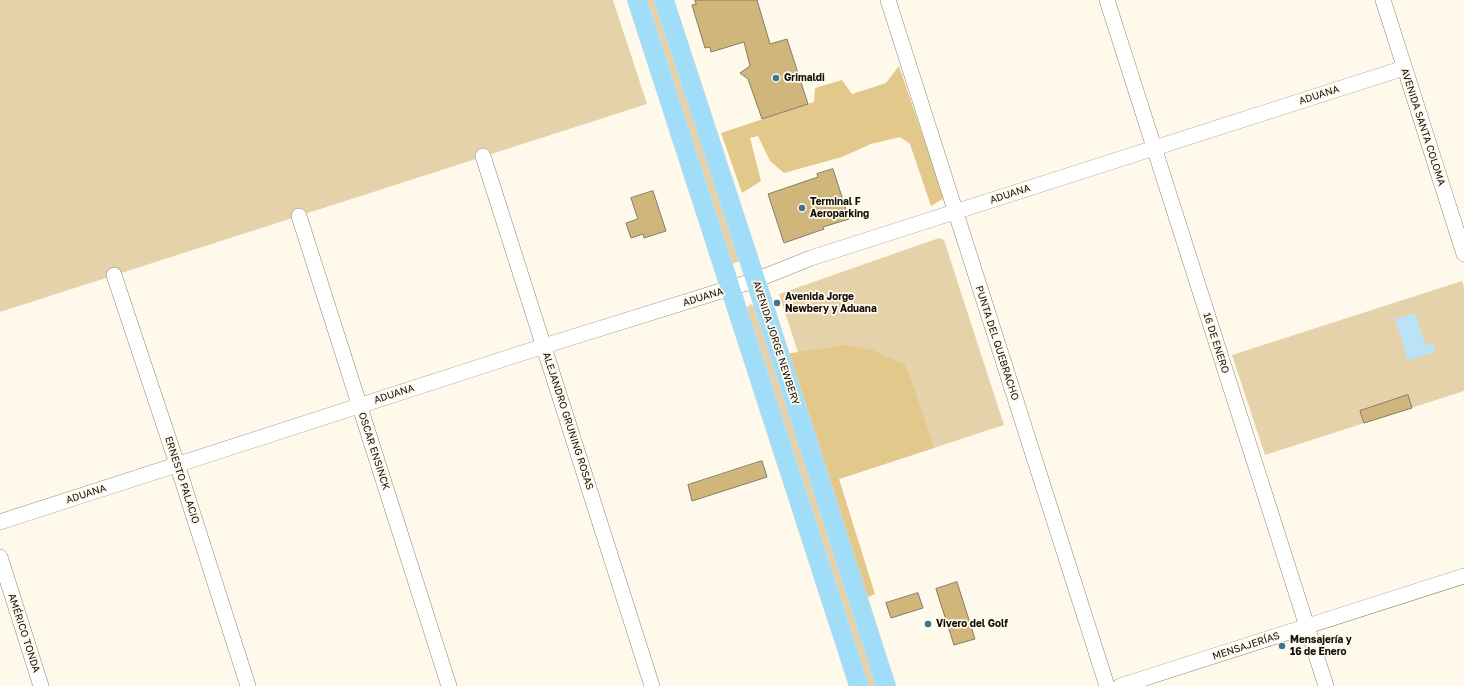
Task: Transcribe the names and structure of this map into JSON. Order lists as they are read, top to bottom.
{
  "streets": {
    "main road": ["AVENIDA JORGE NEWBERY"],
    "street": [
      "ADUANA",
      "AVENIDA SANTA COLOMA",
      "PUNTA DEL QUEBRACHO",
      "16 DE ENERO",
      "ALEJANDRO GRUNING ROSAS",
      "OSCAR ENSINCK",
      "ERNESTO PALACIO",
      "AMÉRICO TONDA",
      "MENSAJERÍAS"
    ]
  },
  "crossings": [
    ["ADUANA", "AVENIDA SANTA COLOMA"],
    ["ADUANA", "AVENIDA JORGE NEWBERY"],
    ["ADUANA", "PUNTA DEL QUEBRACHO"],
    ["ADUANA", "16 DE ENERO"],
    ["ADUANA", "ALEJANDRO GRUNING ROSAS"],
    ["ADUANA", "OSCAR ENSINCK"],
    ["ADUANA", "ERNESTO PALACIO"],
    ["16 DE ENERO", "MENSAJERÍAS"]
  ],
  "places": [
    "Grimaldi",
    "Terminal F Aeroparking",
    "Avenida Jorge Newbery y Aduana",
    "Vivero del Golf",
    "Mensajería y 16 de Enero"
  ]
}
